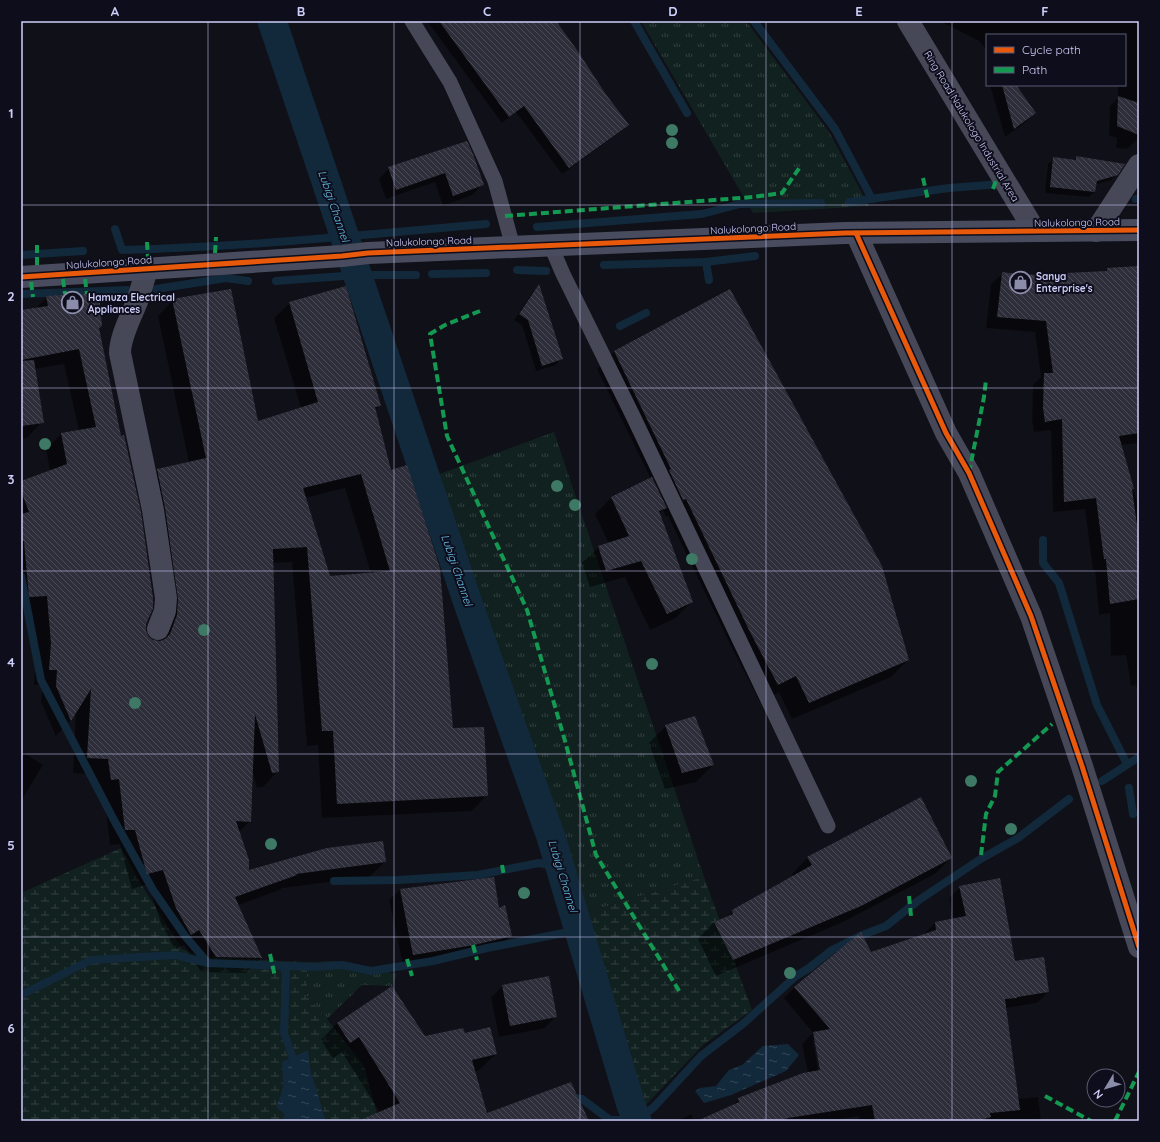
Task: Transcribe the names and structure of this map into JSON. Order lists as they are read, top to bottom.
{
  "streets": {
    "street": ["Ring Road Nalukologo Industrial Area", "Nalukolongo Road"]
  },
  "crossings": [
    ["Ring Road Nalukologo Industrial Area", "Nalukolongo Road"]
  ],
  "water": ["Lubigi Channel"],
  "places": {
    "shop": ["Sanya Enterprise's", "Hamuza Electrical Appliances"]
  },
  "legend": ["Cycle path", "Path"],
  "north": "bottom left",
  "grid": {
    "columns": [
      "A",
      "B",
      "C",
      "D",
      "E",
      "F"
    ],
    "rows": [
      "1",
      "2",
      "3",
      "4",
      "5",
      "6"
    ]
  }
}
